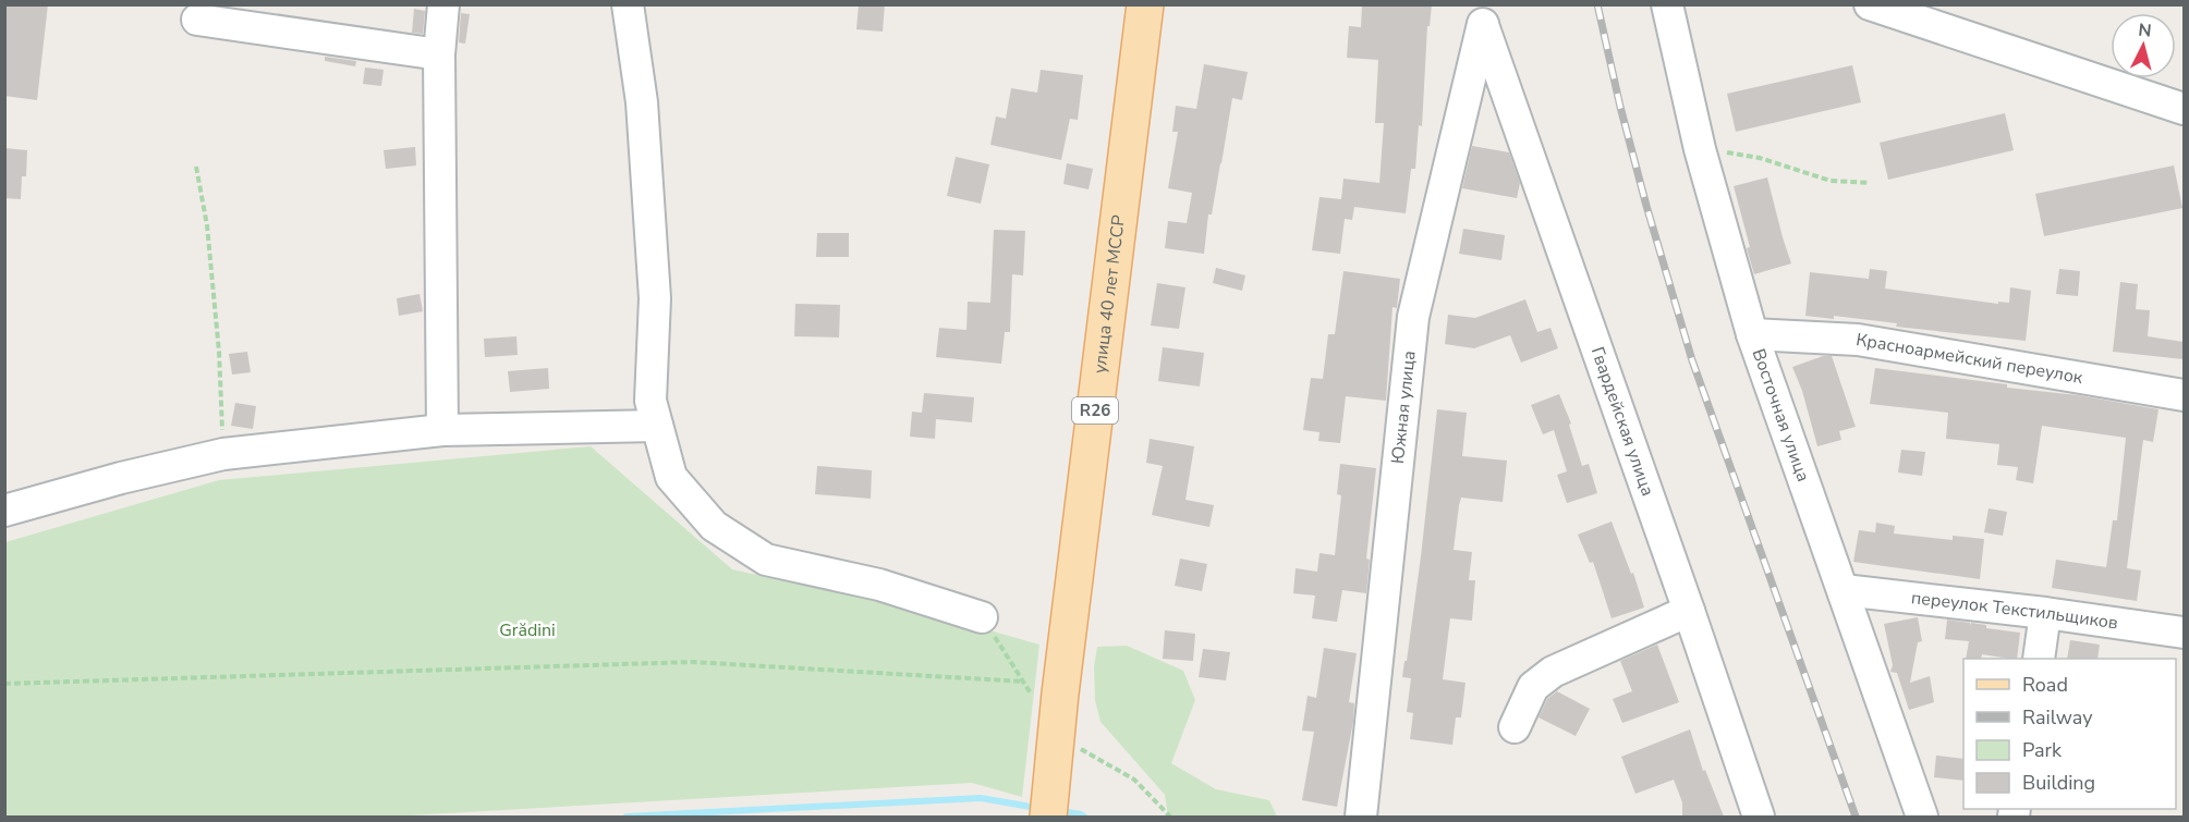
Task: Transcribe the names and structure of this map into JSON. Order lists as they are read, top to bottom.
{
  "streets": {
    "main road": ["улица 40 лет МССР", "R26"],
    "street": [
      "Красноармейский переулок",
      "Южная улица",
      "Восточная улица",
      "Гвардейская улица",
      "переулок Текстильщиков"
    ]
  },
  "crossings": [
    ["Красноармейский переулок", "Восточная улица"],
    ["Южная улица", "Гвардейская улица"],
    ["Восточная улица", "переулок Текстильщиков"]
  ],
  "parks": ["Grădini"],
  "legend": [
    "Road",
    "Railway",
    "Park",
    "Building"
  ],
  "north": "top"
}
